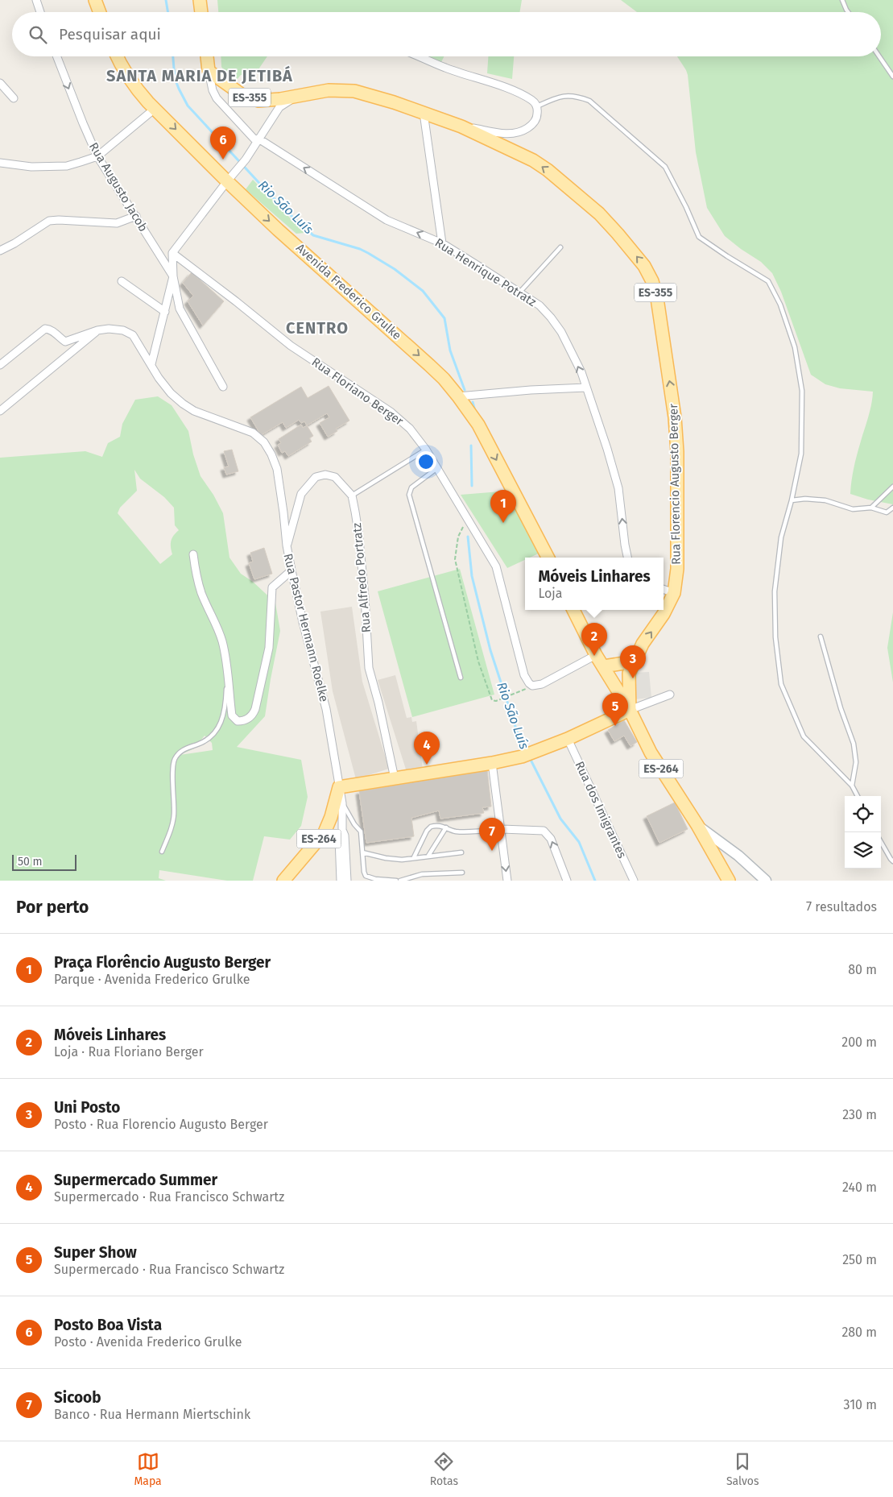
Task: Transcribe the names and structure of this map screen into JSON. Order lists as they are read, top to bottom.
{
  "streets": {
    "main road": [
      "ES-355",
      "Avenida Frederico Grulke",
      "Rua Florencio Augusto Berger",
      "ES-264"
    ],
    "street": [
      "Rua Augusto Jacob",
      "Rua Henrique Potratz",
      "Rua Floriano Berger",
      "Rua Alfredo Portratz",
      "Rua Pastor Hermann Roelke",
      "Rua dos Imigrantes"
    ]
  },
  "crossings": [
    ["Rua Henrique Potratz", "Rua Florencio Augusto Berger"],
    ["Rua Florencio Augusto Berger", "ES-264"],
    ["Rua Alfredo Portratz", "Rua Pastor Hermann Roelke"],
    ["Rua Pastor Hermann Roelke", "ES-264"]
  ],
  "one_way": [
    "Rua Augusto Jacob",
    "Rua Henrique Potratz",
    "Avenida Frederico Grulke",
    "Rua Florencio Augusto Berger"
  ],
  "districts": ["SANTA MARIA DE JETIBÁ", "CENTRO"],
  "water": ["Rio São Luís"],
  "scale_bar": "50 m",
  "page": {
    "search": "Pesquisar aqui",
    "pins": [
      "6",
      "1",
      "2",
      "3",
      "5",
      "4",
      "7"
    ],
    "popup": ["Móveis Linhares", "Loja"],
    "scale": "50 m",
    "heading": ["Por perto", "7 resultados"],
    "list": [
      {
        "mark": "1",
        "name": "Praça Florêncio Augusto Berger",
        "note": "Parque · Avenida Frederico Grulke",
        "value": "80 m"
      },
      {
        "mark": "2",
        "name": "Móveis Linhares",
        "note": "Loja · Rua Floriano Berger",
        "value": "200 m"
      },
      {
        "mark": "3",
        "name": "Uni Posto",
        "note": "Posto · Rua Florencio Augusto Berger",
        "value": "230 m"
      },
      {
        "mark": "4",
        "name": "Supermercado Summer",
        "note": "Supermercado · Rua Francisco Schwartz",
        "value": "240 m"
      },
      {
        "mark": "5",
        "name": "Super Show",
        "note": "Supermercado · Rua Francisco Schwartz",
        "value": "250 m"
      },
      {
        "mark": "6",
        "name": "Posto Boa Vista",
        "note": "Posto · Avenida Frederico Grulke",
        "value": "280 m"
      },
      {
        "mark": "7",
        "name": "Sicoob",
        "note": "Banco · Rua Hermann Miertschink",
        "value": "310 m"
      }
    ],
    "nav": ["Mapa", "Rotas", "Salvos"]
  }
}
